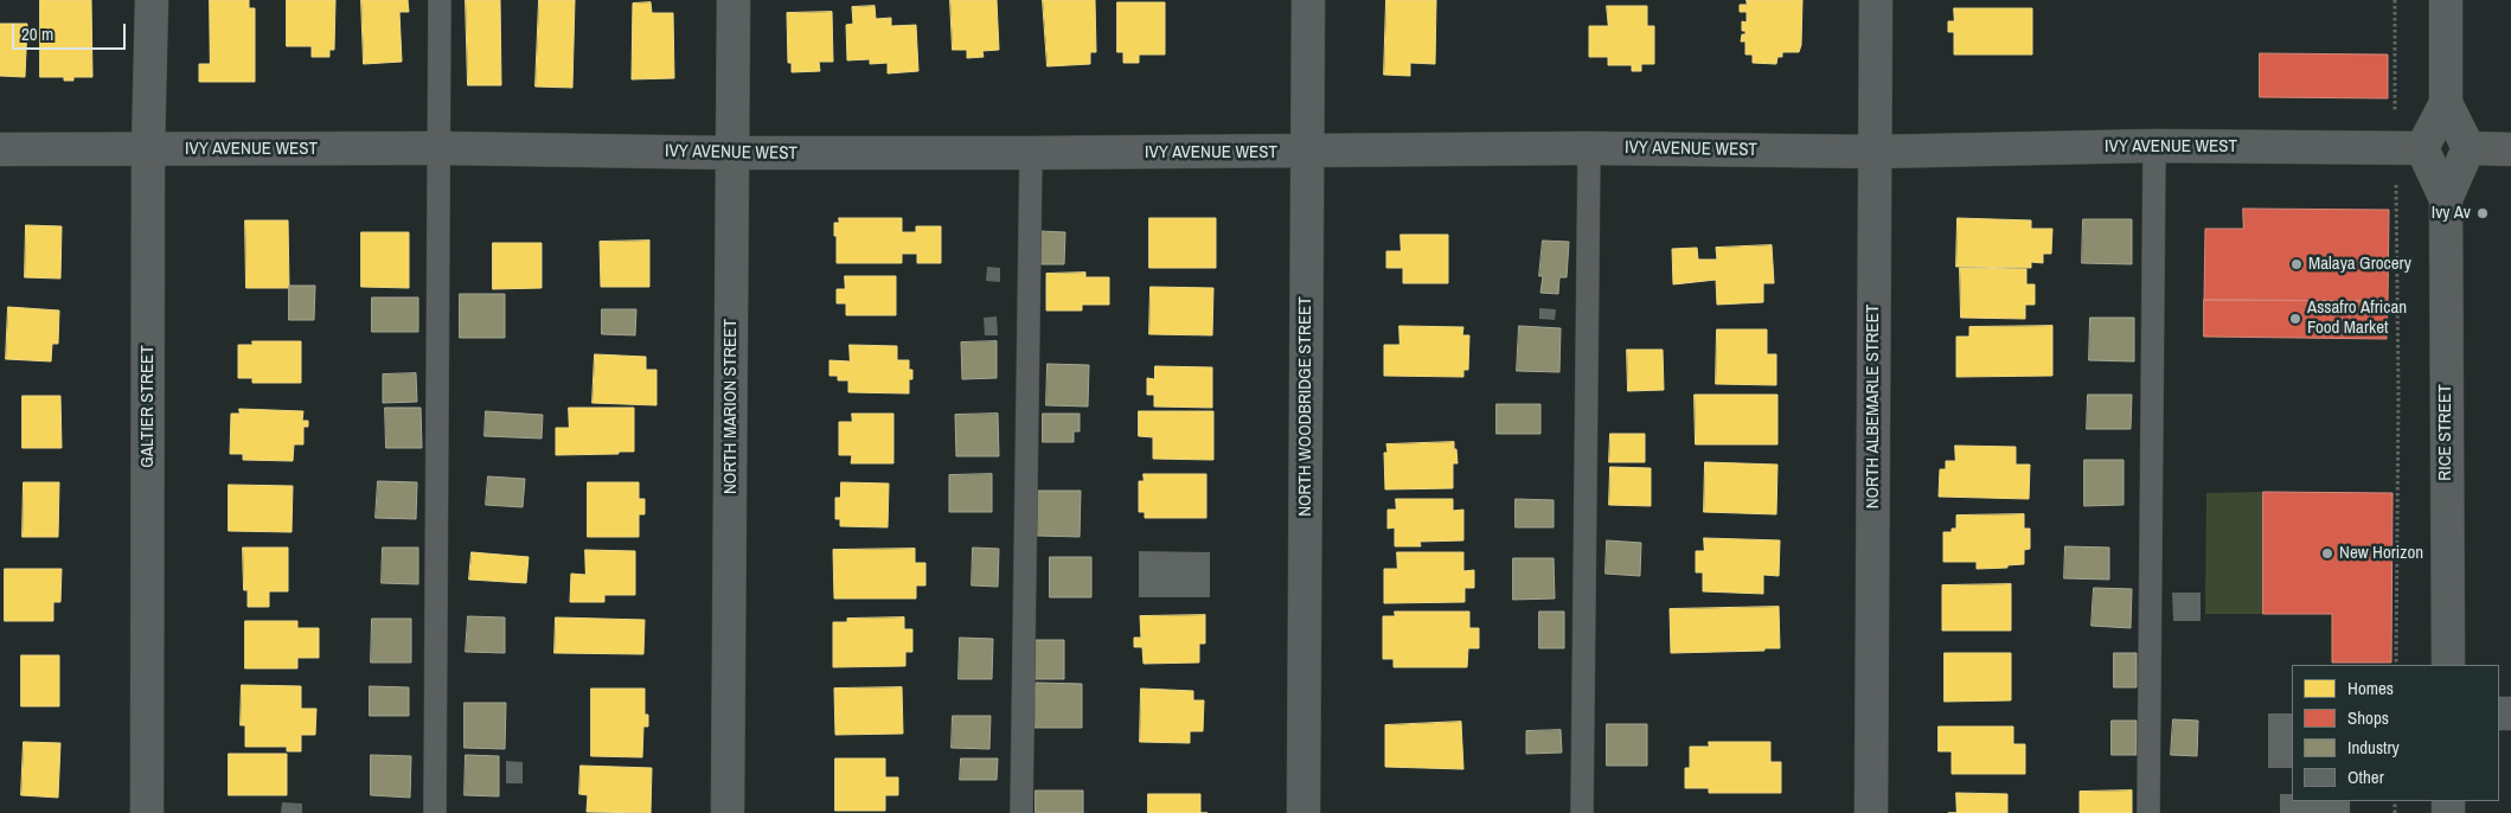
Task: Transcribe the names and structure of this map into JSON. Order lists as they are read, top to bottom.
{
  "streets": {
    "street": [
      "IVY AVENUE WEST",
      "GALTIER STREET",
      "NORTH MARION STREET",
      "NORTH WOODBRIDGE STREET",
      "NORTH ALBEMARLE STREET",
      "RICE STREET"
    ]
  },
  "crossings": [
    ["IVY AVENUE WEST", "GALTIER STREET"],
    ["IVY AVENUE WEST", "NORTH MARION STREET"],
    ["IVY AVENUE WEST", "NORTH WOODBRIDGE STREET"],
    ["IVY AVENUE WEST", "NORTH ALBEMARLE STREET"],
    ["IVY AVENUE WEST", "RICE STREET"]
  ],
  "places": [
    "Ivy Av",
    "Malaya Grocery",
    "Assafro African Food Market",
    "New Horizon"
  ],
  "legend": [
    "Homes",
    "Shops",
    "Industry",
    "Other"
  ],
  "scale_bar": "20 m"
}
